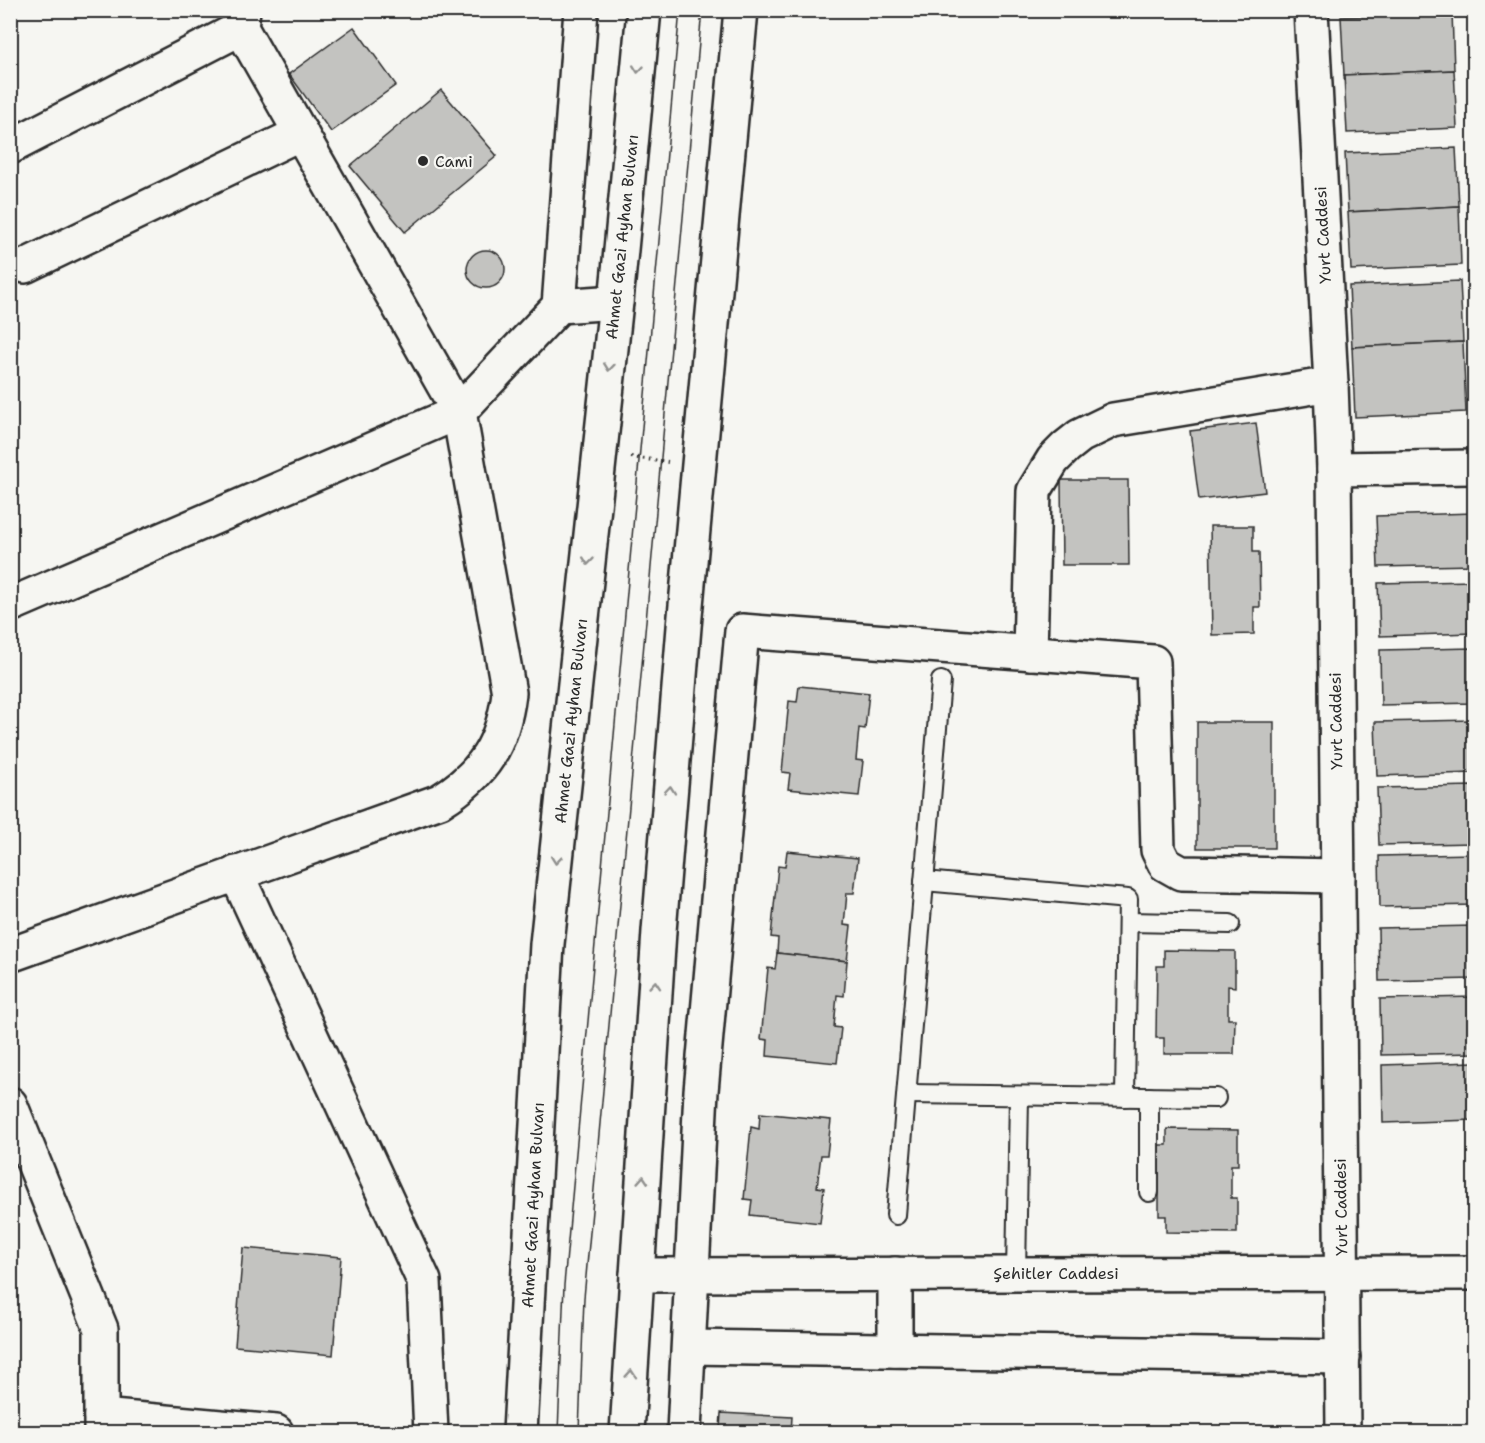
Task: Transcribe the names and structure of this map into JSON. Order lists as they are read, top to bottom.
{
  "streets": {
    "street": ["Yurt Caddesi", "Ahmet Gazi Ayhan Bulvarı", "Şehitler Caddesi"]
  },
  "crossings": [
    ["Yurt Caddesi", "Şehitler Caddesi"]
  ],
  "places": ["Cami"]
}
